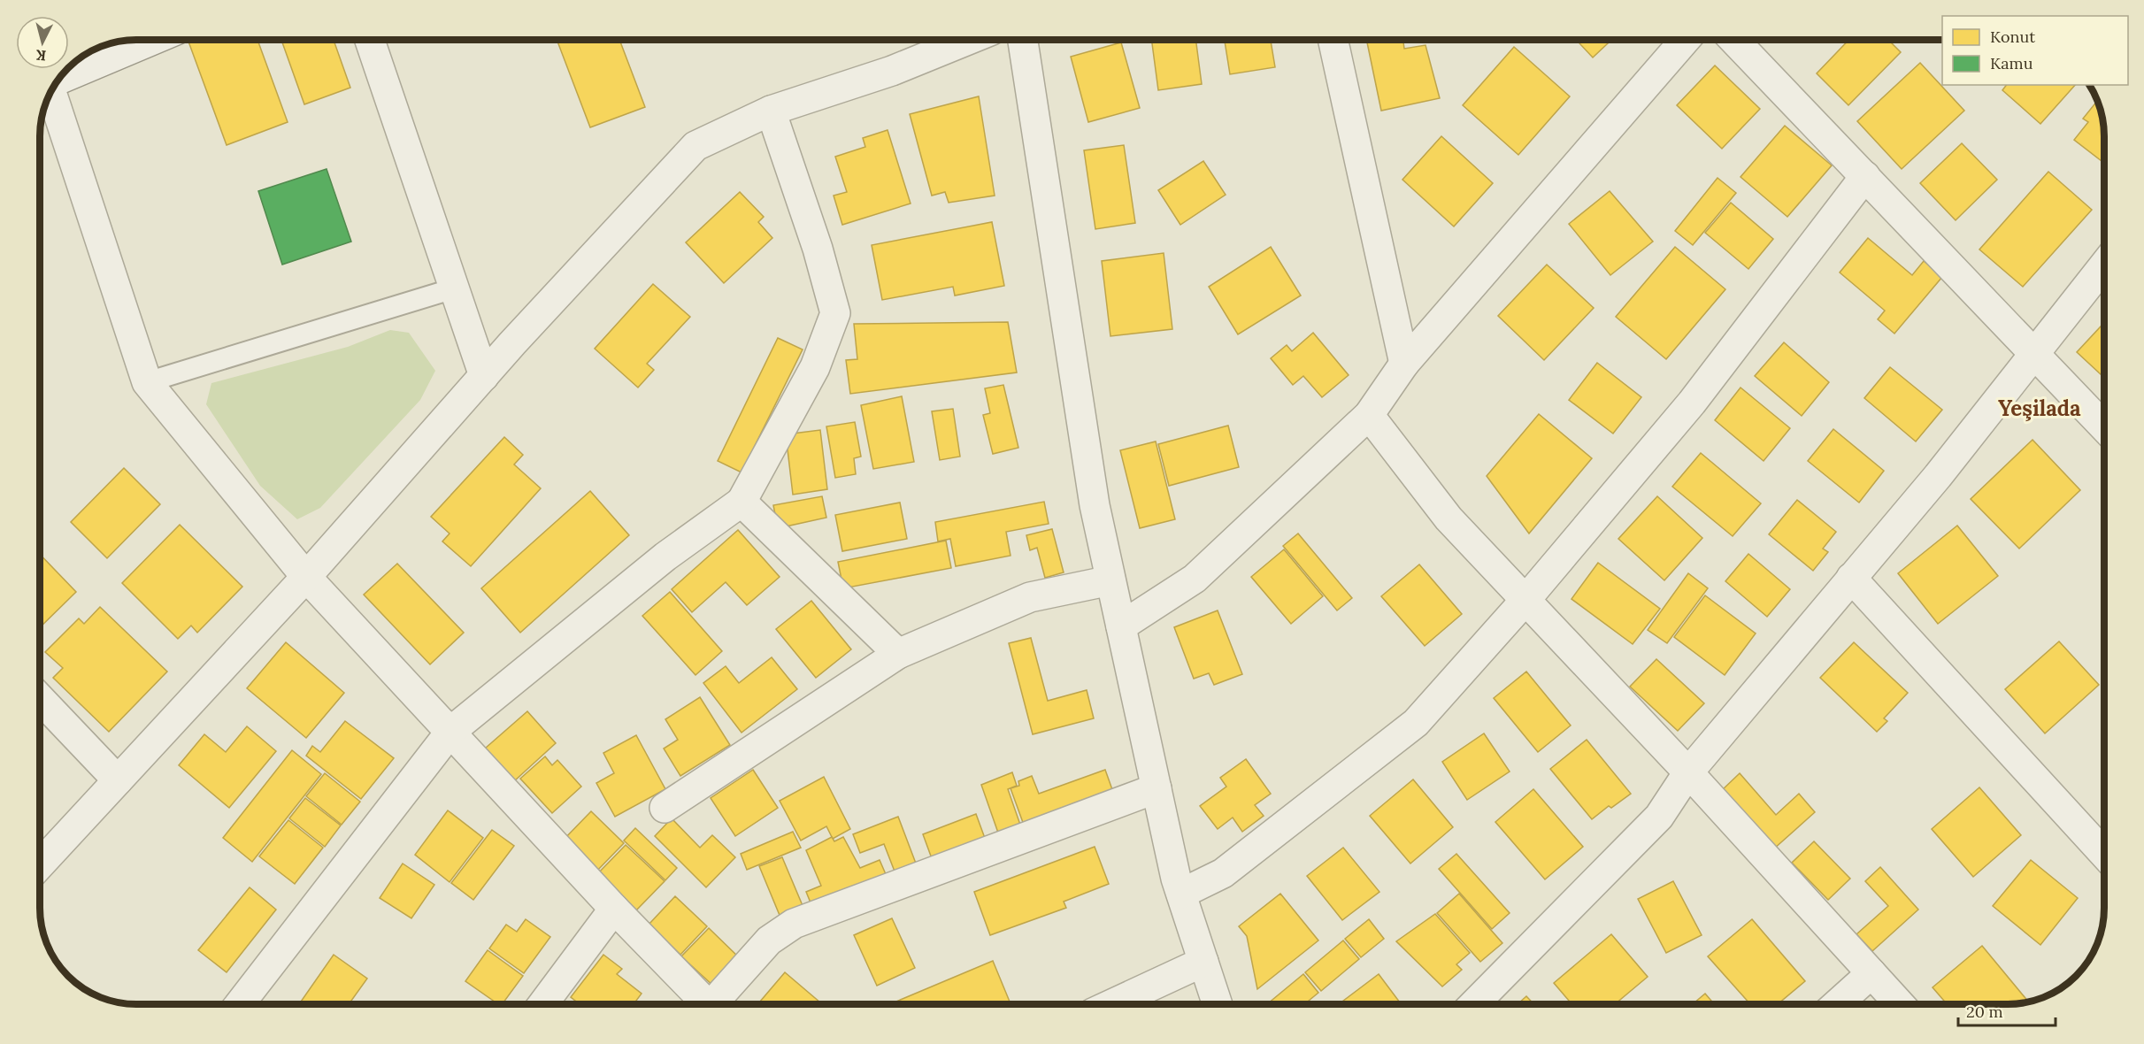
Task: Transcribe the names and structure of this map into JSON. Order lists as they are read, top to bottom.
{
  "districts": ["Yeşilada"],
  "legend": ["Konut", "Kamu"],
  "scale_bar": "20 m",
  "north": "bottom"
}
